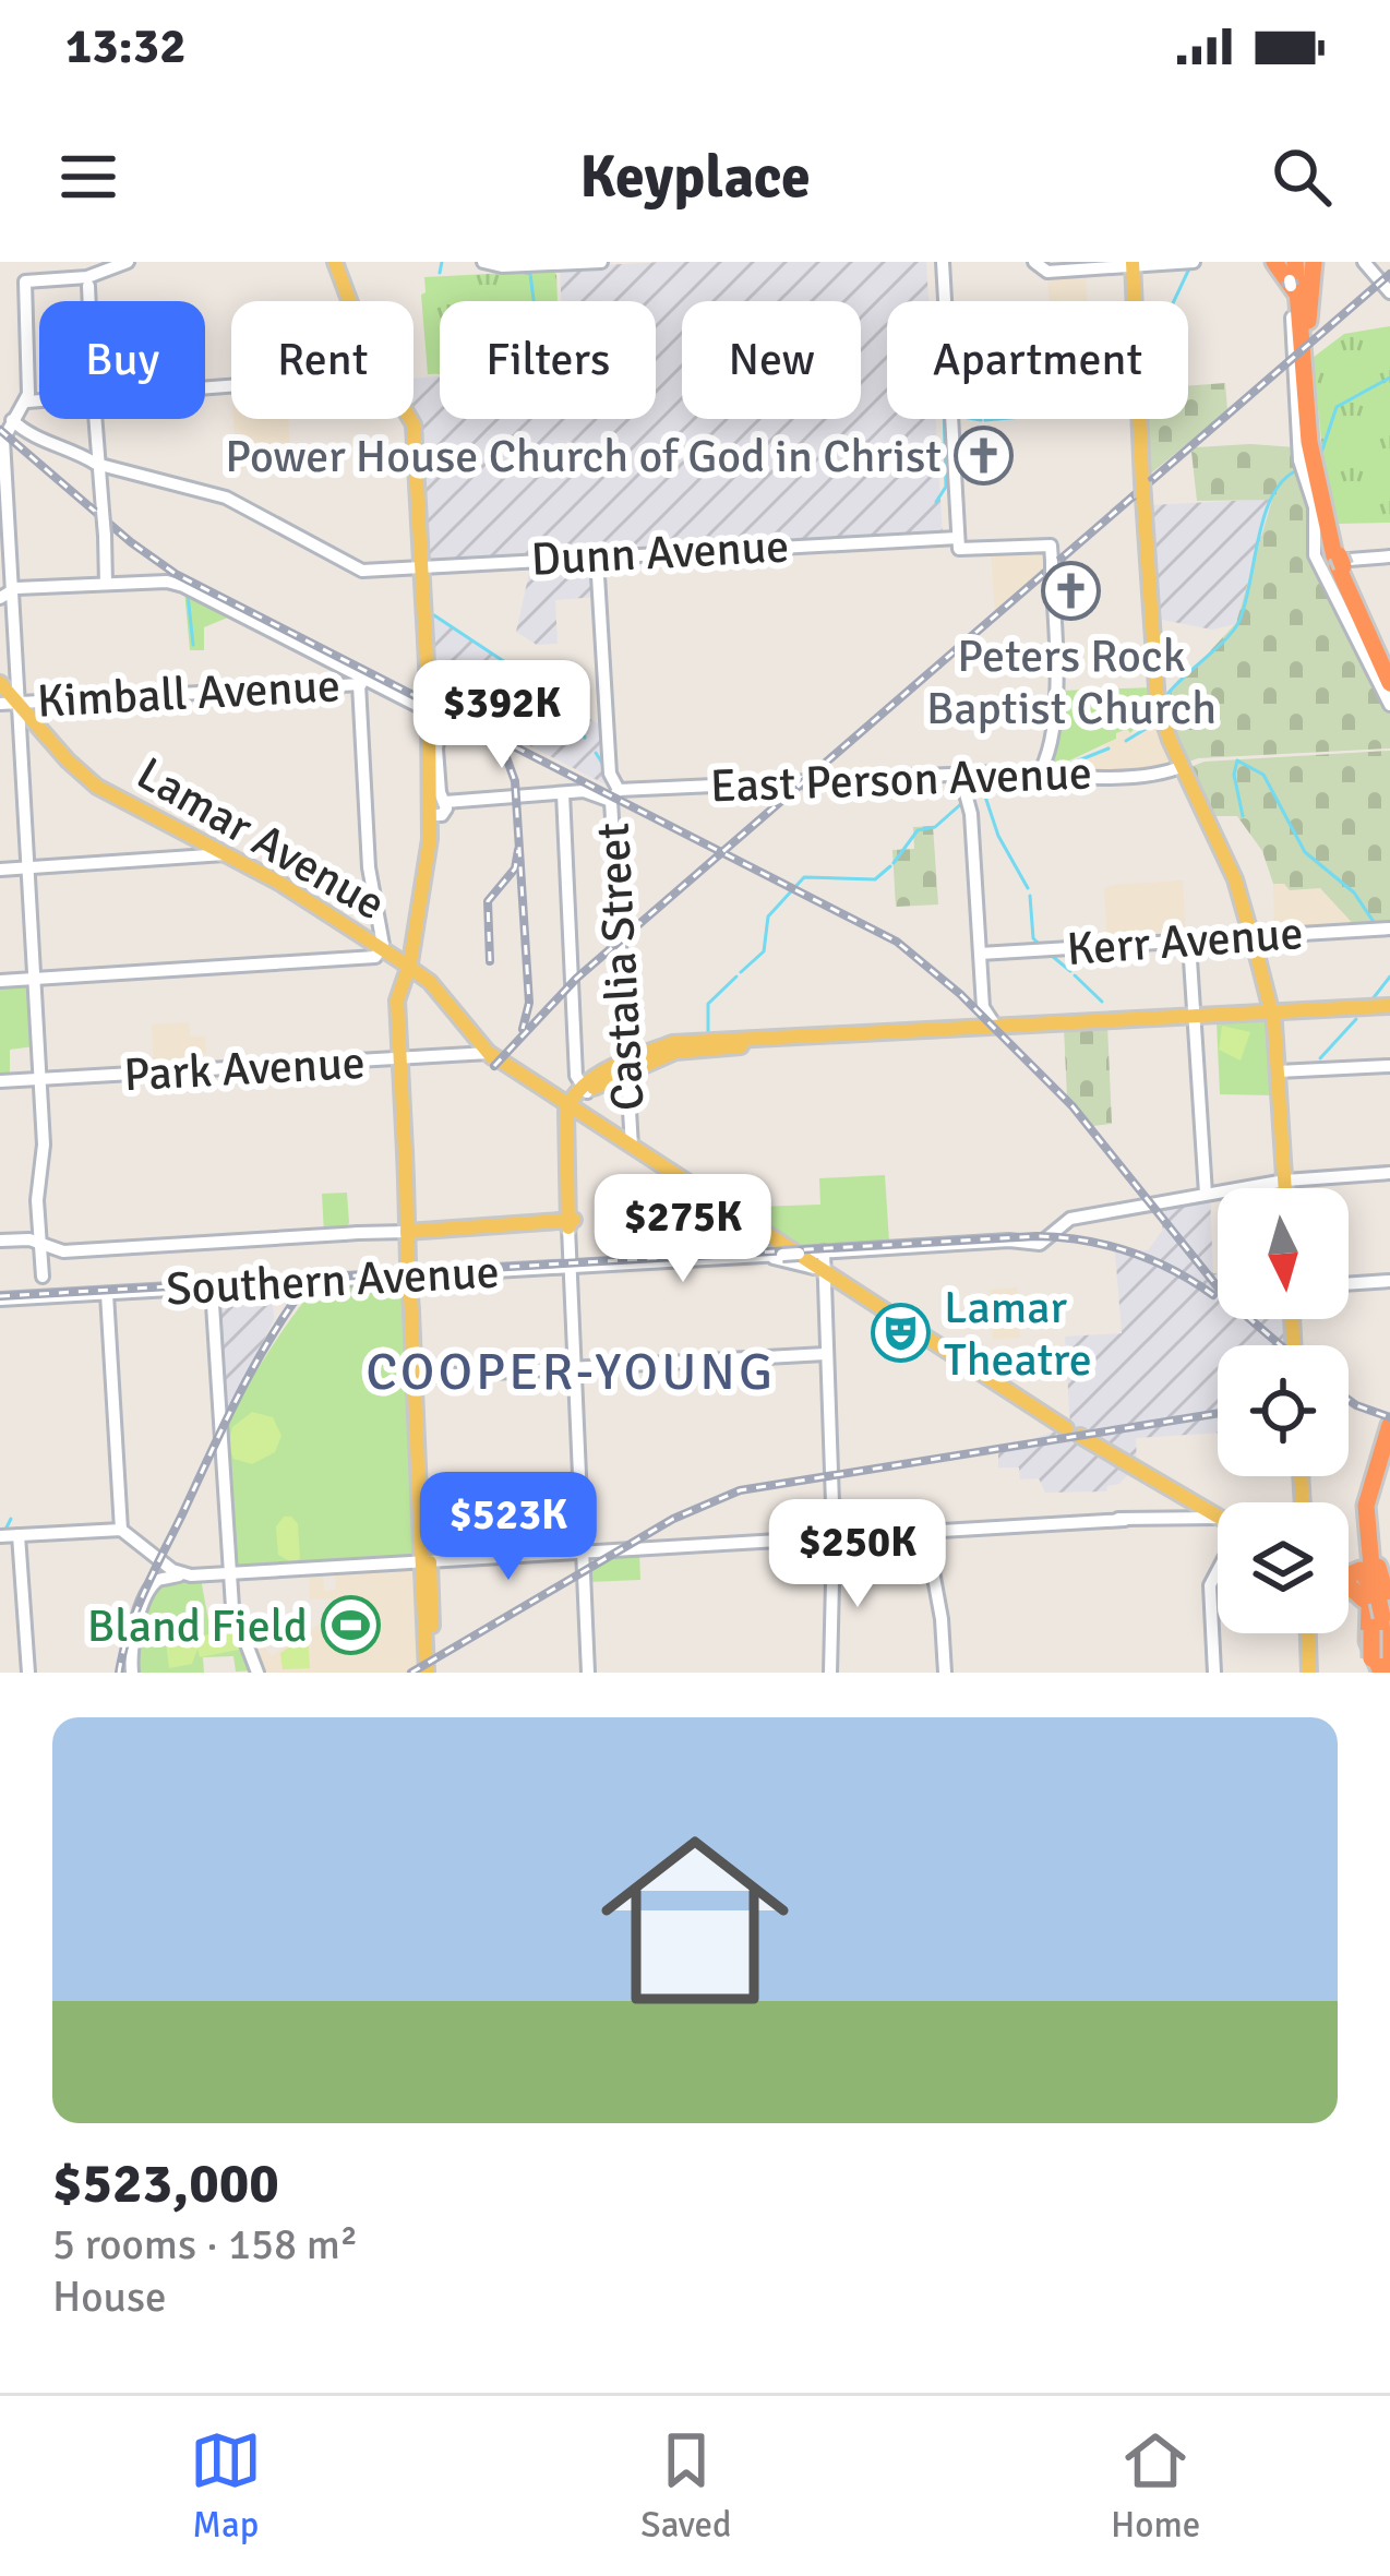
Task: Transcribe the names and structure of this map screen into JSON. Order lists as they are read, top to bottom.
{
  "streets": {
    "main road": [
      "Dunn Avenue",
      "Kimball Avenue",
      "East Person Avenue",
      "Lamar Avenue",
      "Kerr Avenue",
      "Castalia Street",
      "Park Avenue",
      "Southern Avenue"
    ]
  },
  "crossings": [
    ["Dunn Avenue", "East Person Avenue"],
    ["Dunn Avenue", "Castalia Street"],
    ["Kimball Avenue", "Lamar Avenue"],
    ["East Person Avenue", "Castalia Street"],
    ["Lamar Avenue", "Castalia Street"],
    ["Lamar Avenue", "Park Avenue"],
    ["Lamar Avenue", "Southern Avenue"]
  ],
  "districts": ["COOPER-YOUNG"],
  "places": {
    "church": ["Power House Church of God in Christ", "Peters Rock Baptist Church"],
    "theatre": ["Lamar Theatre"],
    "sports": ["Bland Field"]
  },
  "north": "bottom",
  "page": {
    "status": "13:32",
    "header": "Keyplace",
    "chip": [
      "Buy",
      "Rent",
      "Filters",
      "New",
      "Apartment"
    ],
    "price": [
      "$392K",
      "$275K",
      "$523K",
      "$250K"
    ],
    "list": [
      {
        "name": "$523,000",
        "note": "5 rooms · 158 m² · House"
      }
    ],
    "tabs": ["Map", "Saved", "Home"]
  }
}
